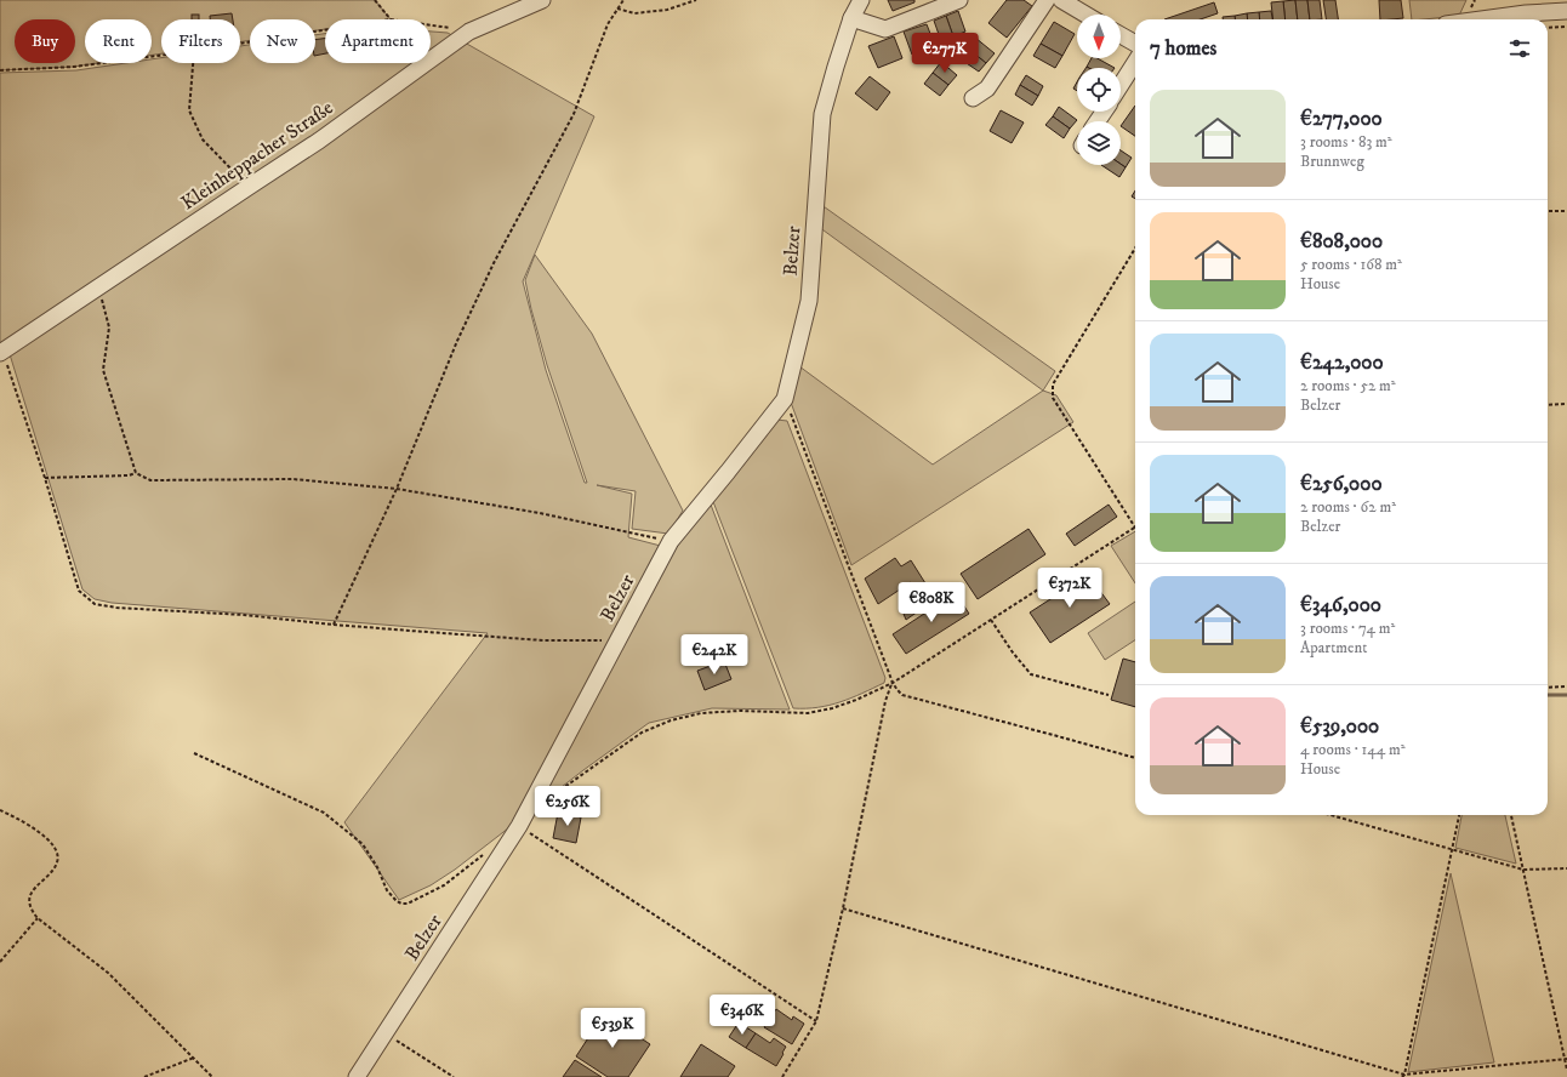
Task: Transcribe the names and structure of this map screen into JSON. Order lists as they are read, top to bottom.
{
  "streets": {
    "street": ["Kleinheppacher Straße", "Belzer"]
  },
  "north": "bottom",
  "page": {
    "chip": [
      "Buy",
      "Rent",
      "Filters",
      "New",
      "Apartment"
    ],
    "heading": "7 homes",
    "price": [
      "€277K",
      "€372K",
      "€808K",
      "€242K",
      "€256K",
      "€346K",
      "€539K"
    ],
    "list": [
      {
        "name": "€277,000",
        "note": "3 rooms · 83 m² · Brunnweg"
      },
      {
        "name": "€808,000",
        "note": "5 rooms · 168 m² · House"
      },
      {
        "name": "€242,000",
        "note": "2 rooms · 52 m² · Belzer"
      },
      {
        "name": "€256,000",
        "note": "2 rooms · 62 m² · Belzer"
      },
      {
        "name": "€346,000",
        "note": "3 rooms · 74 m² · Apartment"
      },
      {
        "name": "€539,000",
        "note": "4 rooms · 144 m² · House"
      }
    ]
  }
}
